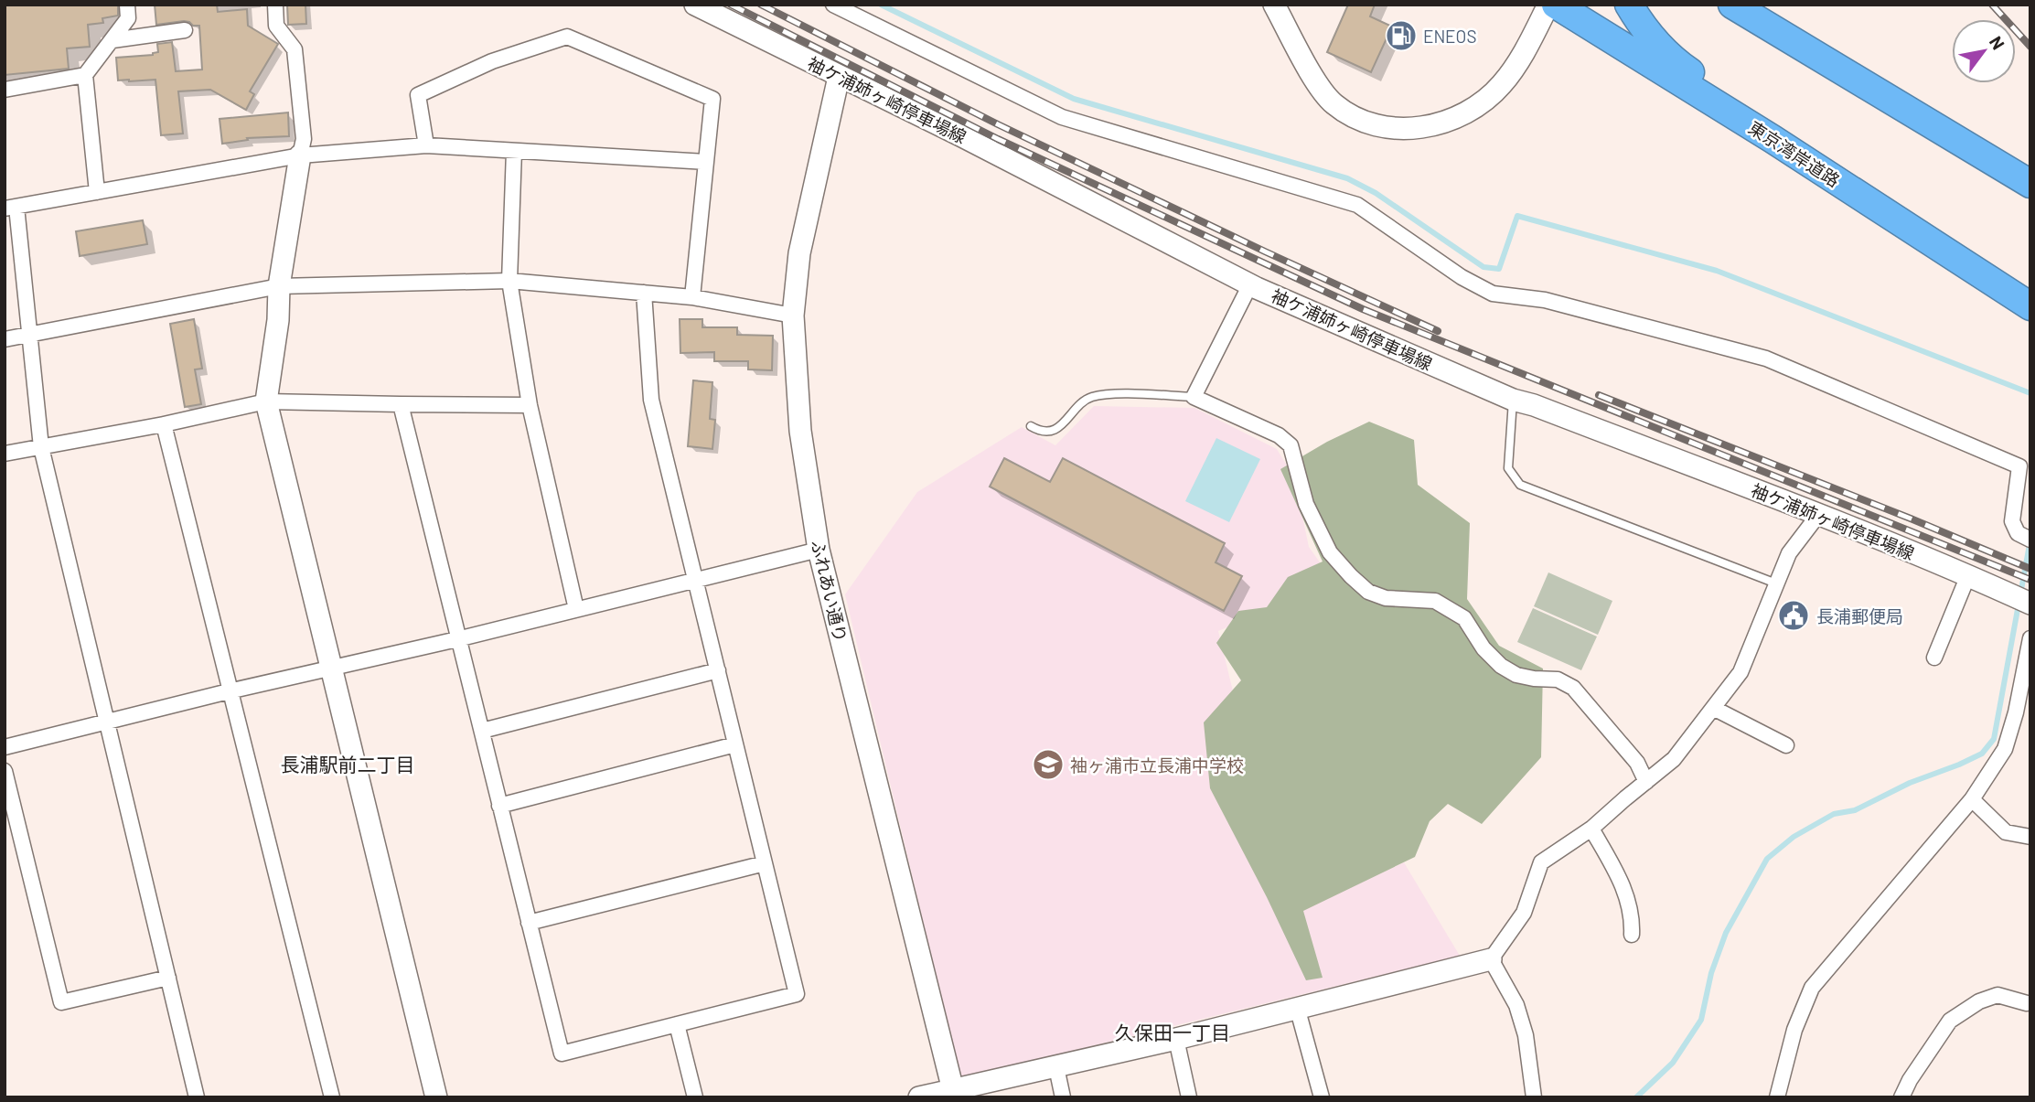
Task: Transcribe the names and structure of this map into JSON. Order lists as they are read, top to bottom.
{
  "streets": {
    "highway": ["東京湾岸道路"],
    "street": ["袖ケ浦姉ヶ崎停車場線", "ふれあい通り"]
  },
  "crossings": [
    ["袖ケ浦姉ヶ崎停車場線", "ふれあい通り"]
  ],
  "districts": ["長浦駅前二丁目", "久保田一丁目"],
  "places": {
    "fuel station": ["ENEOS"],
    "public building": ["長浦郵便局"],
    "school or university": ["袖ヶ浦市立長浦中学校"]
  },
  "north": "top right"
}
